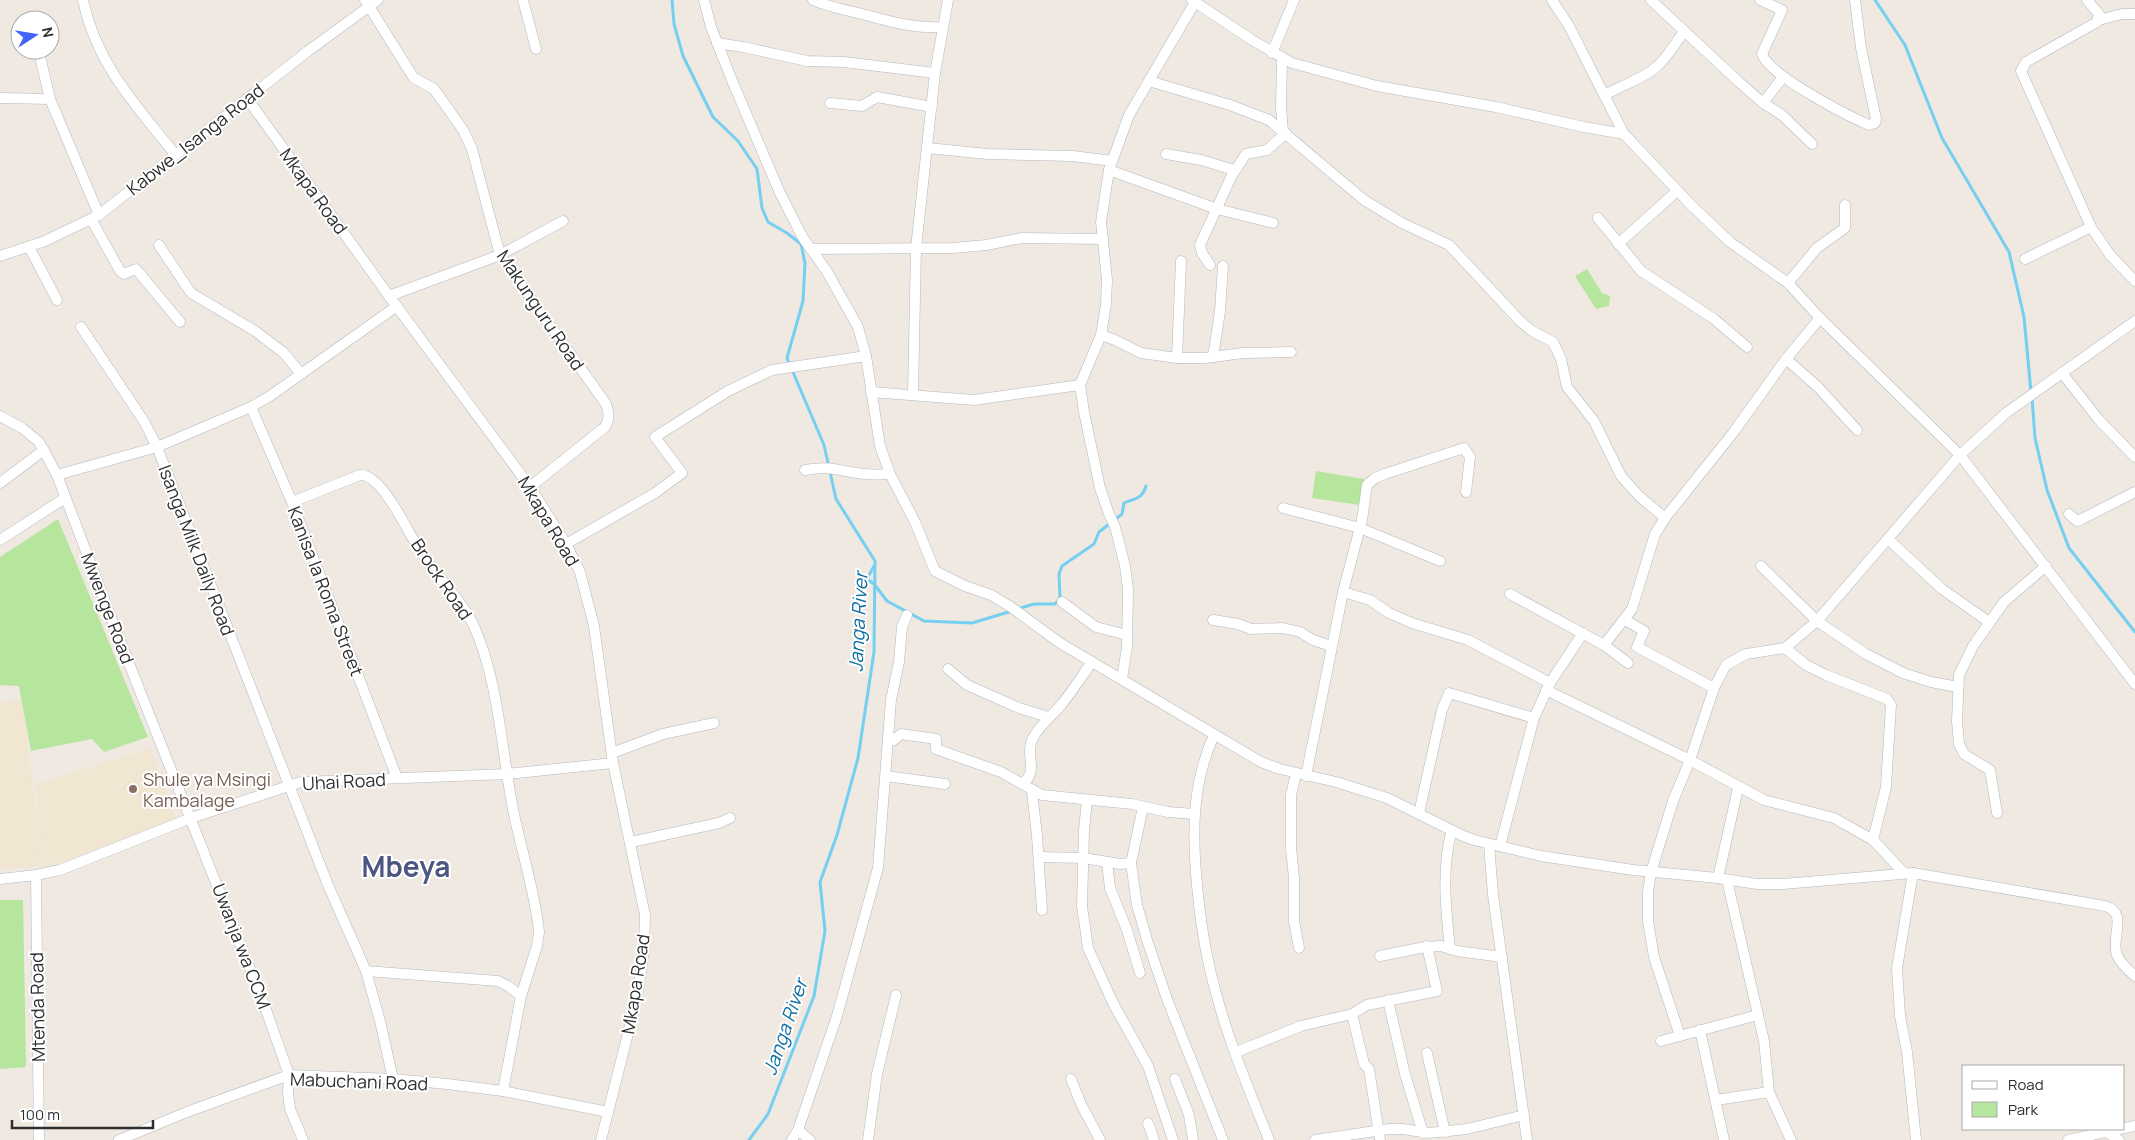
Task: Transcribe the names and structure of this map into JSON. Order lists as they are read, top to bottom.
{
  "streets": {
    "street": [
      "Kabwe_Isanga Road",
      "Mkapa Road",
      "Makunguru Road",
      "Isanga Milk Daily Road",
      "Brock Road",
      "Kanisa la Roma Street",
      "Mwenge Road",
      "Uhai Road",
      "Uwanja wa CCM",
      "Mtenda Road",
      "Mabuchani Road"
    ]
  },
  "crossings": [
    ["Kabwe_Isanga Road", "Mkapa Road"],
    ["Kabwe_Isanga Road", "Makunguru Road"],
    ["Mkapa Road", "Makunguru Road"],
    ["Mkapa Road", "Uhai Road"],
    ["Mkapa Road", "Mabuchani Road"],
    ["Isanga Milk Daily Road", "Uhai Road"],
    ["Isanga Milk Daily Road", "Mabuchani Road"],
    ["Brock Road", "Kanisa la Roma Street"],
    ["Brock Road", "Uhai Road"],
    ["Kanisa la Roma Street", "Uhai Road"],
    ["Mwenge Road", "Uhai Road"],
    ["Mwenge Road", "Uwanja wa CCM"],
    ["Uhai Road", "Uwanja wa CCM"],
    ["Uhai Road", "Mtenda Road"],
    ["Uwanja wa CCM", "Mabuchani Road"]
  ],
  "districts": ["Mbeya"],
  "water": ["Janga River"],
  "places": ["Shule ya Msingi Kambalage"],
  "legend": ["Road", "Park"],
  "scale_bar": "100 m",
  "north": "right"
}
